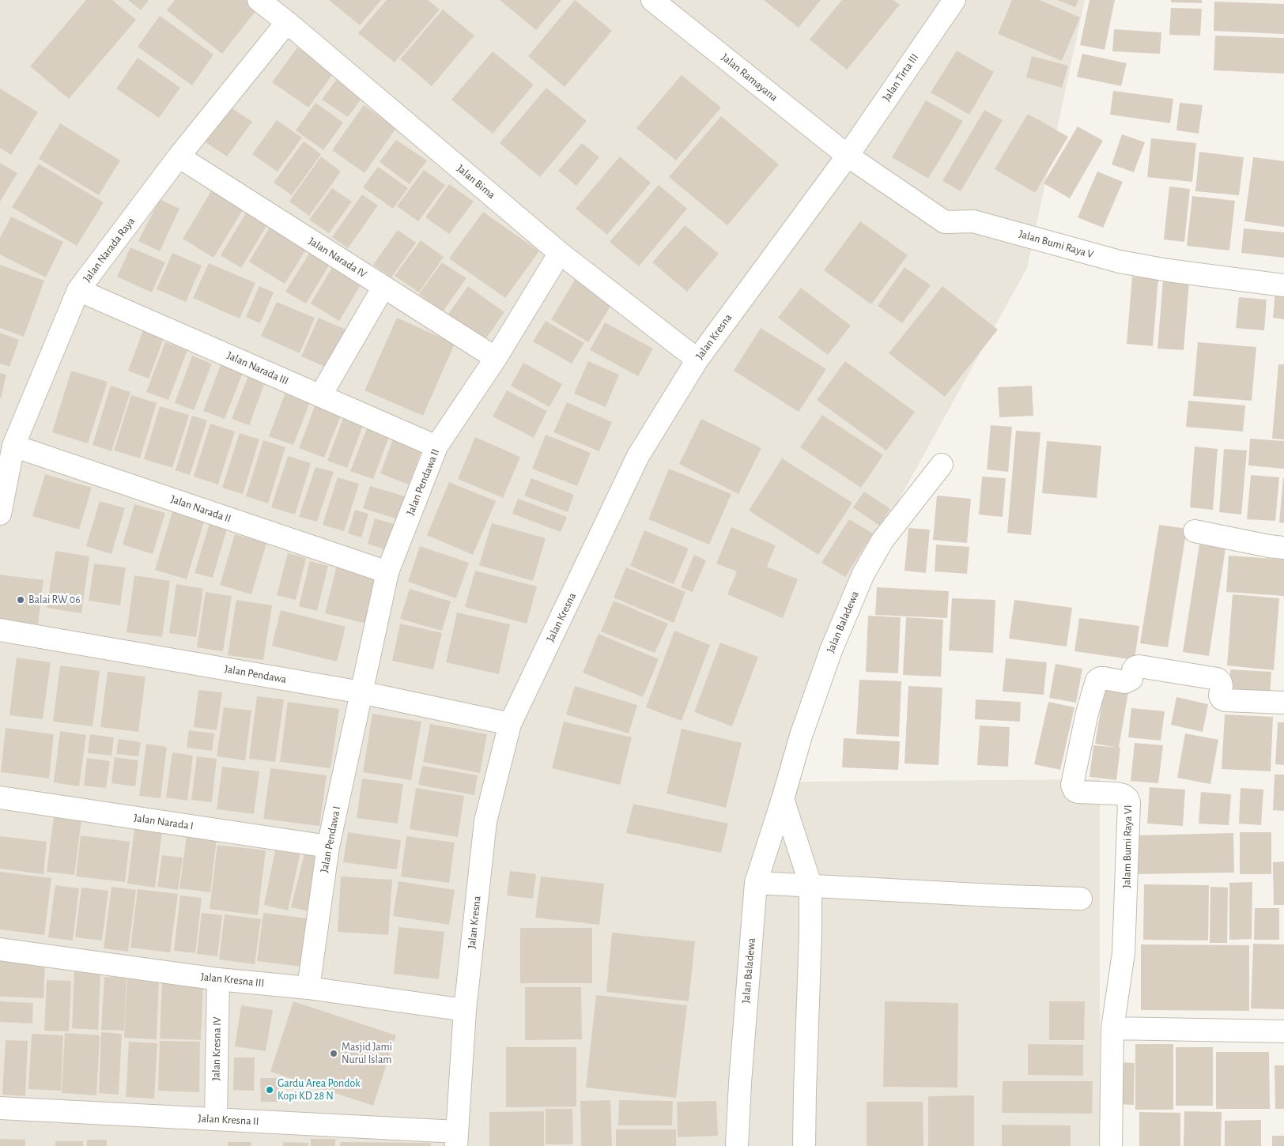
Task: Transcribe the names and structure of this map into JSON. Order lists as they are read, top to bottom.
{
  "streets": {
    "street": [
      "Jalan Ramayana",
      "Jalan Tirta III",
      "Jalan Bima",
      "Jalan Bumi Raya V",
      "Jalan Narada Raya",
      "Jalan Narada IV",
      "Jalan Kresna",
      "Jalan Narada III",
      "Jalan Pendawa II",
      "Jalan Narada II",
      "Jalan Baladewa",
      "Jalan Pendawa",
      "Jalan Narada I",
      "Jalan Pendawa I",
      "Jalam Bumi Raya VI",
      "Jalan Kresna III",
      "Jalan Kresna IV",
      "Jalan Kresna II"
    ]
  },
  "crossings": [
    ["Jalan Ramayana", "Jalan Tirta III"],
    ["Jalan Ramayana", "Jalan Bumi Raya V"],
    ["Jalan Ramayana", "Jalan Kresna"],
    ["Jalan Tirta III", "Jalan Bumi Raya V"],
    ["Jalan Tirta III", "Jalan Kresna"],
    ["Jalan Bima", "Jalan Narada Raya"],
    ["Jalan Bima", "Jalan Kresna"],
    ["Jalan Bima", "Jalan Pendawa II"],
    ["Jalan Bumi Raya V", "Jalan Kresna"],
    ["Jalan Narada Raya", "Jalan Narada IV"],
    ["Jalan Narada Raya", "Jalan Narada III"],
    ["Jalan Narada Raya", "Jalan Narada II"],
    ["Jalan Narada IV", "Jalan Pendawa II"],
    ["Jalan Kresna", "Jalan Pendawa"],
    ["Jalan Kresna", "Jalan Kresna III"],
    ["Jalan Kresna", "Jalan Kresna II"],
    ["Jalan Narada III", "Jalan Pendawa II"],
    ["Jalan Pendawa II", "Jalan Narada II"],
    ["Jalan Pendawa II", "Jalan Pendawa"],
    ["Jalan Pendawa II", "Jalan Pendawa I"],
    ["Jalan Pendawa", "Jalan Pendawa I"],
    ["Jalan Narada I", "Jalan Pendawa I"],
    ["Jalan Pendawa I", "Jalan Kresna III"],
    ["Jalan Kresna III", "Jalan Kresna IV"],
    ["Jalan Kresna IV", "Jalan Kresna II"]
  ],
  "places": ["Balai RW 06", "Masjid Jami Nurul Islam", "Gardu Area Pondok Kopi KD 28 N"]
}
